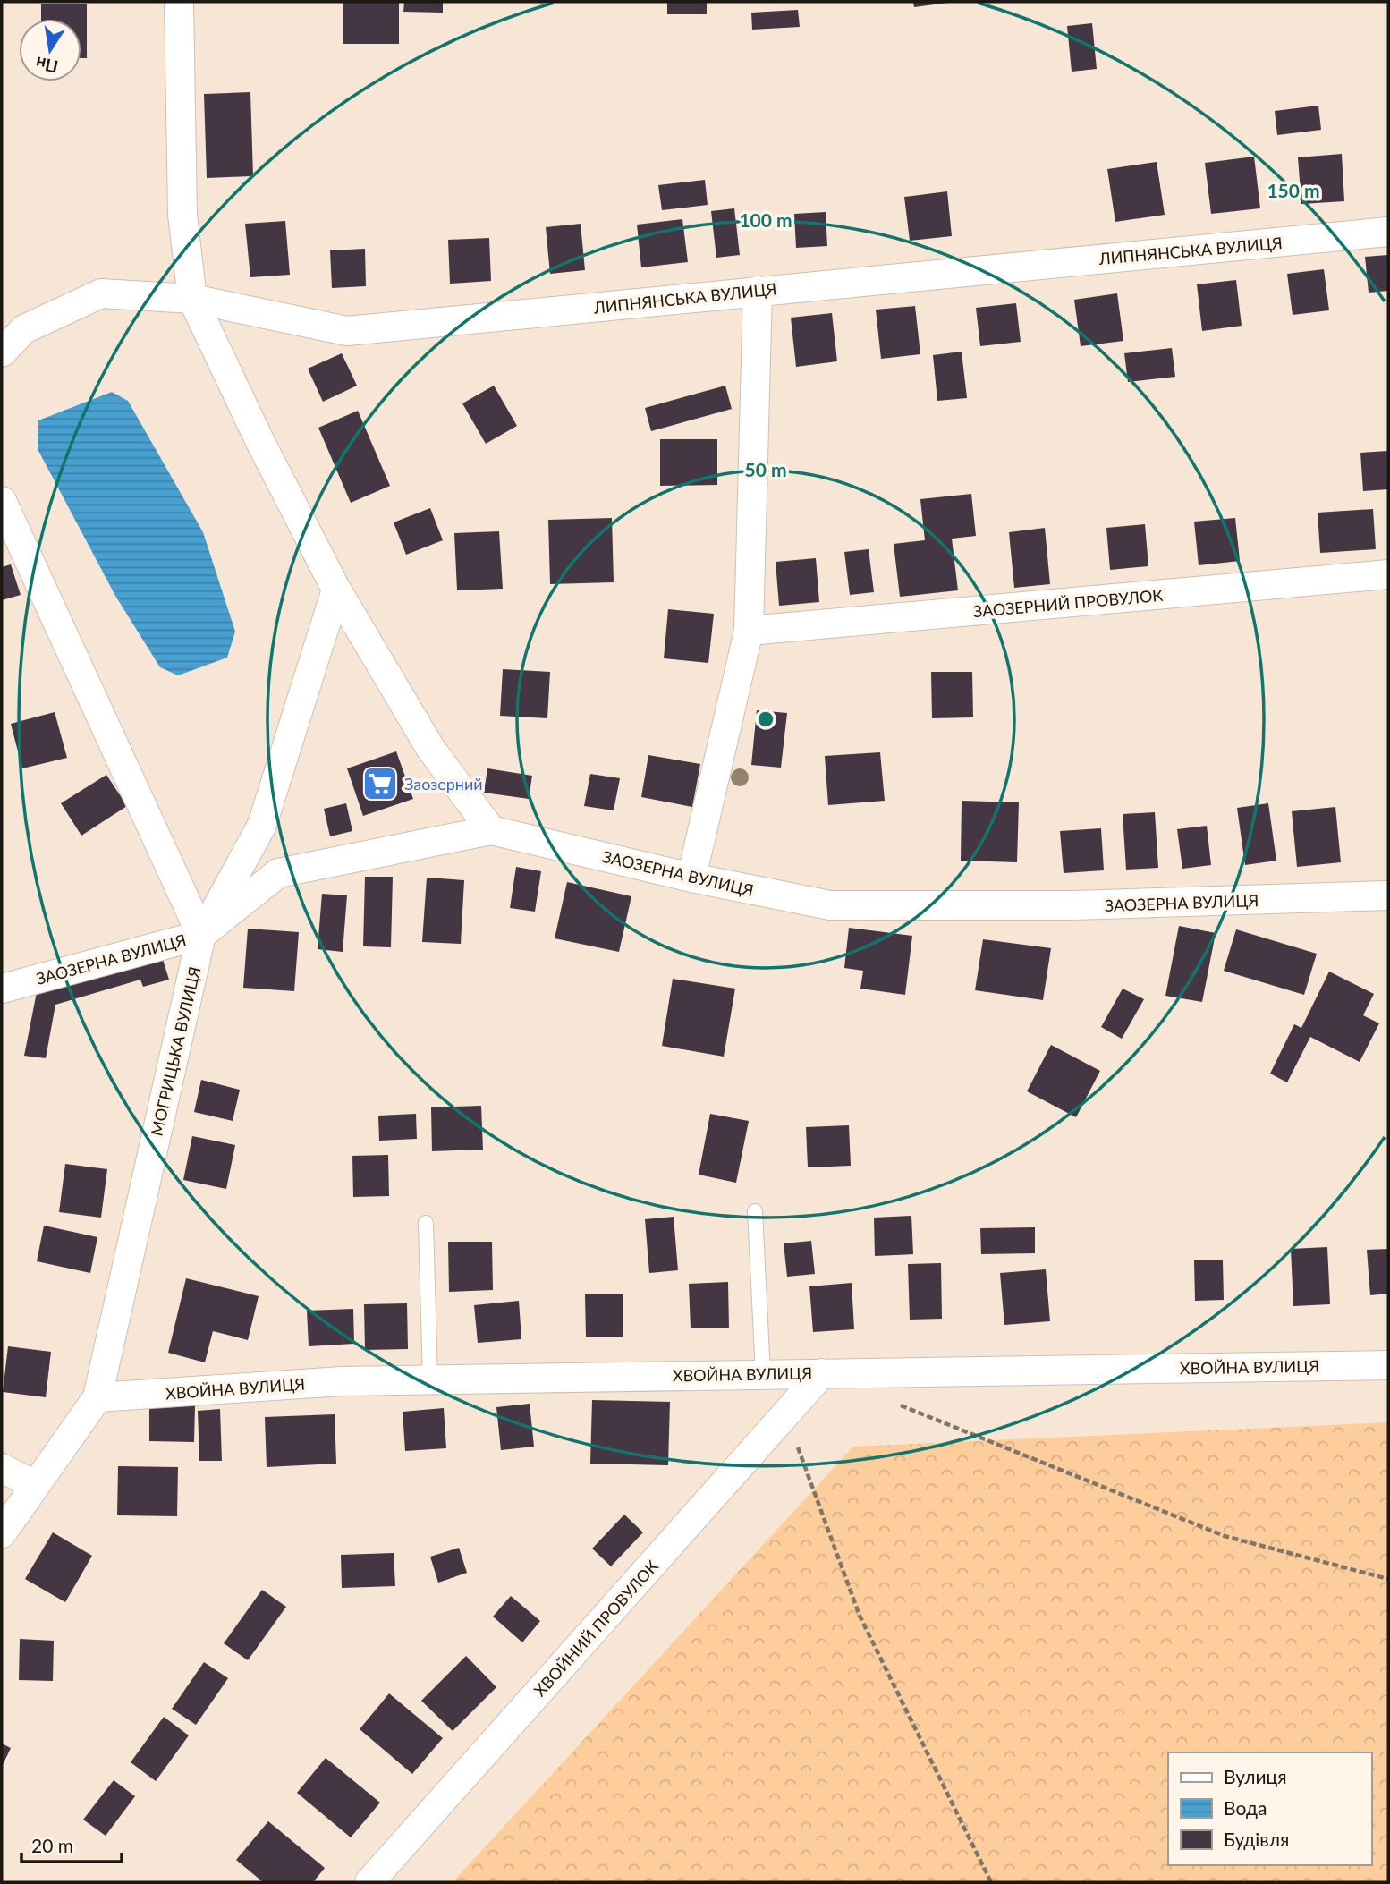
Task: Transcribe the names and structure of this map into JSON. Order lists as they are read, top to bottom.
{
  "streets": {
    "street": [
      "ЛИПНЯНСЬКА ВУЛИЦЯ",
      "ЗАОЗЕРНИЙ ПРОВУЛОК",
      "ЗАОЗЕРНА ВУЛИЦЯ",
      "МОГРИЦЬКА ВУЛИЦЯ",
      "ХВОЙНА ВУЛИЦЯ",
      "ХВОЙНИЙ ПРОВУЛОК"
    ]
  },
  "crossings": [
    ["ЗАОЗЕРНА ВУЛИЦЯ", "МОГРИЦЬКА ВУЛИЦЯ"],
    ["МОГРИЦЬКА ВУЛИЦЯ", "ХВОЙНА ВУЛИЦЯ"],
    ["ХВОЙНА ВУЛИЦЯ", "ХВОЙНИЙ ПРОВУЛОК"]
  ],
  "places": {
    "supermarket": ["Заозерний"]
  },
  "legend": ["Вулиця", "Вода", "Будівля"],
  "scale_bar": "20 m",
  "north": "bottom",
  "rings": ["150 m", "100 m", "50 m"]
}
